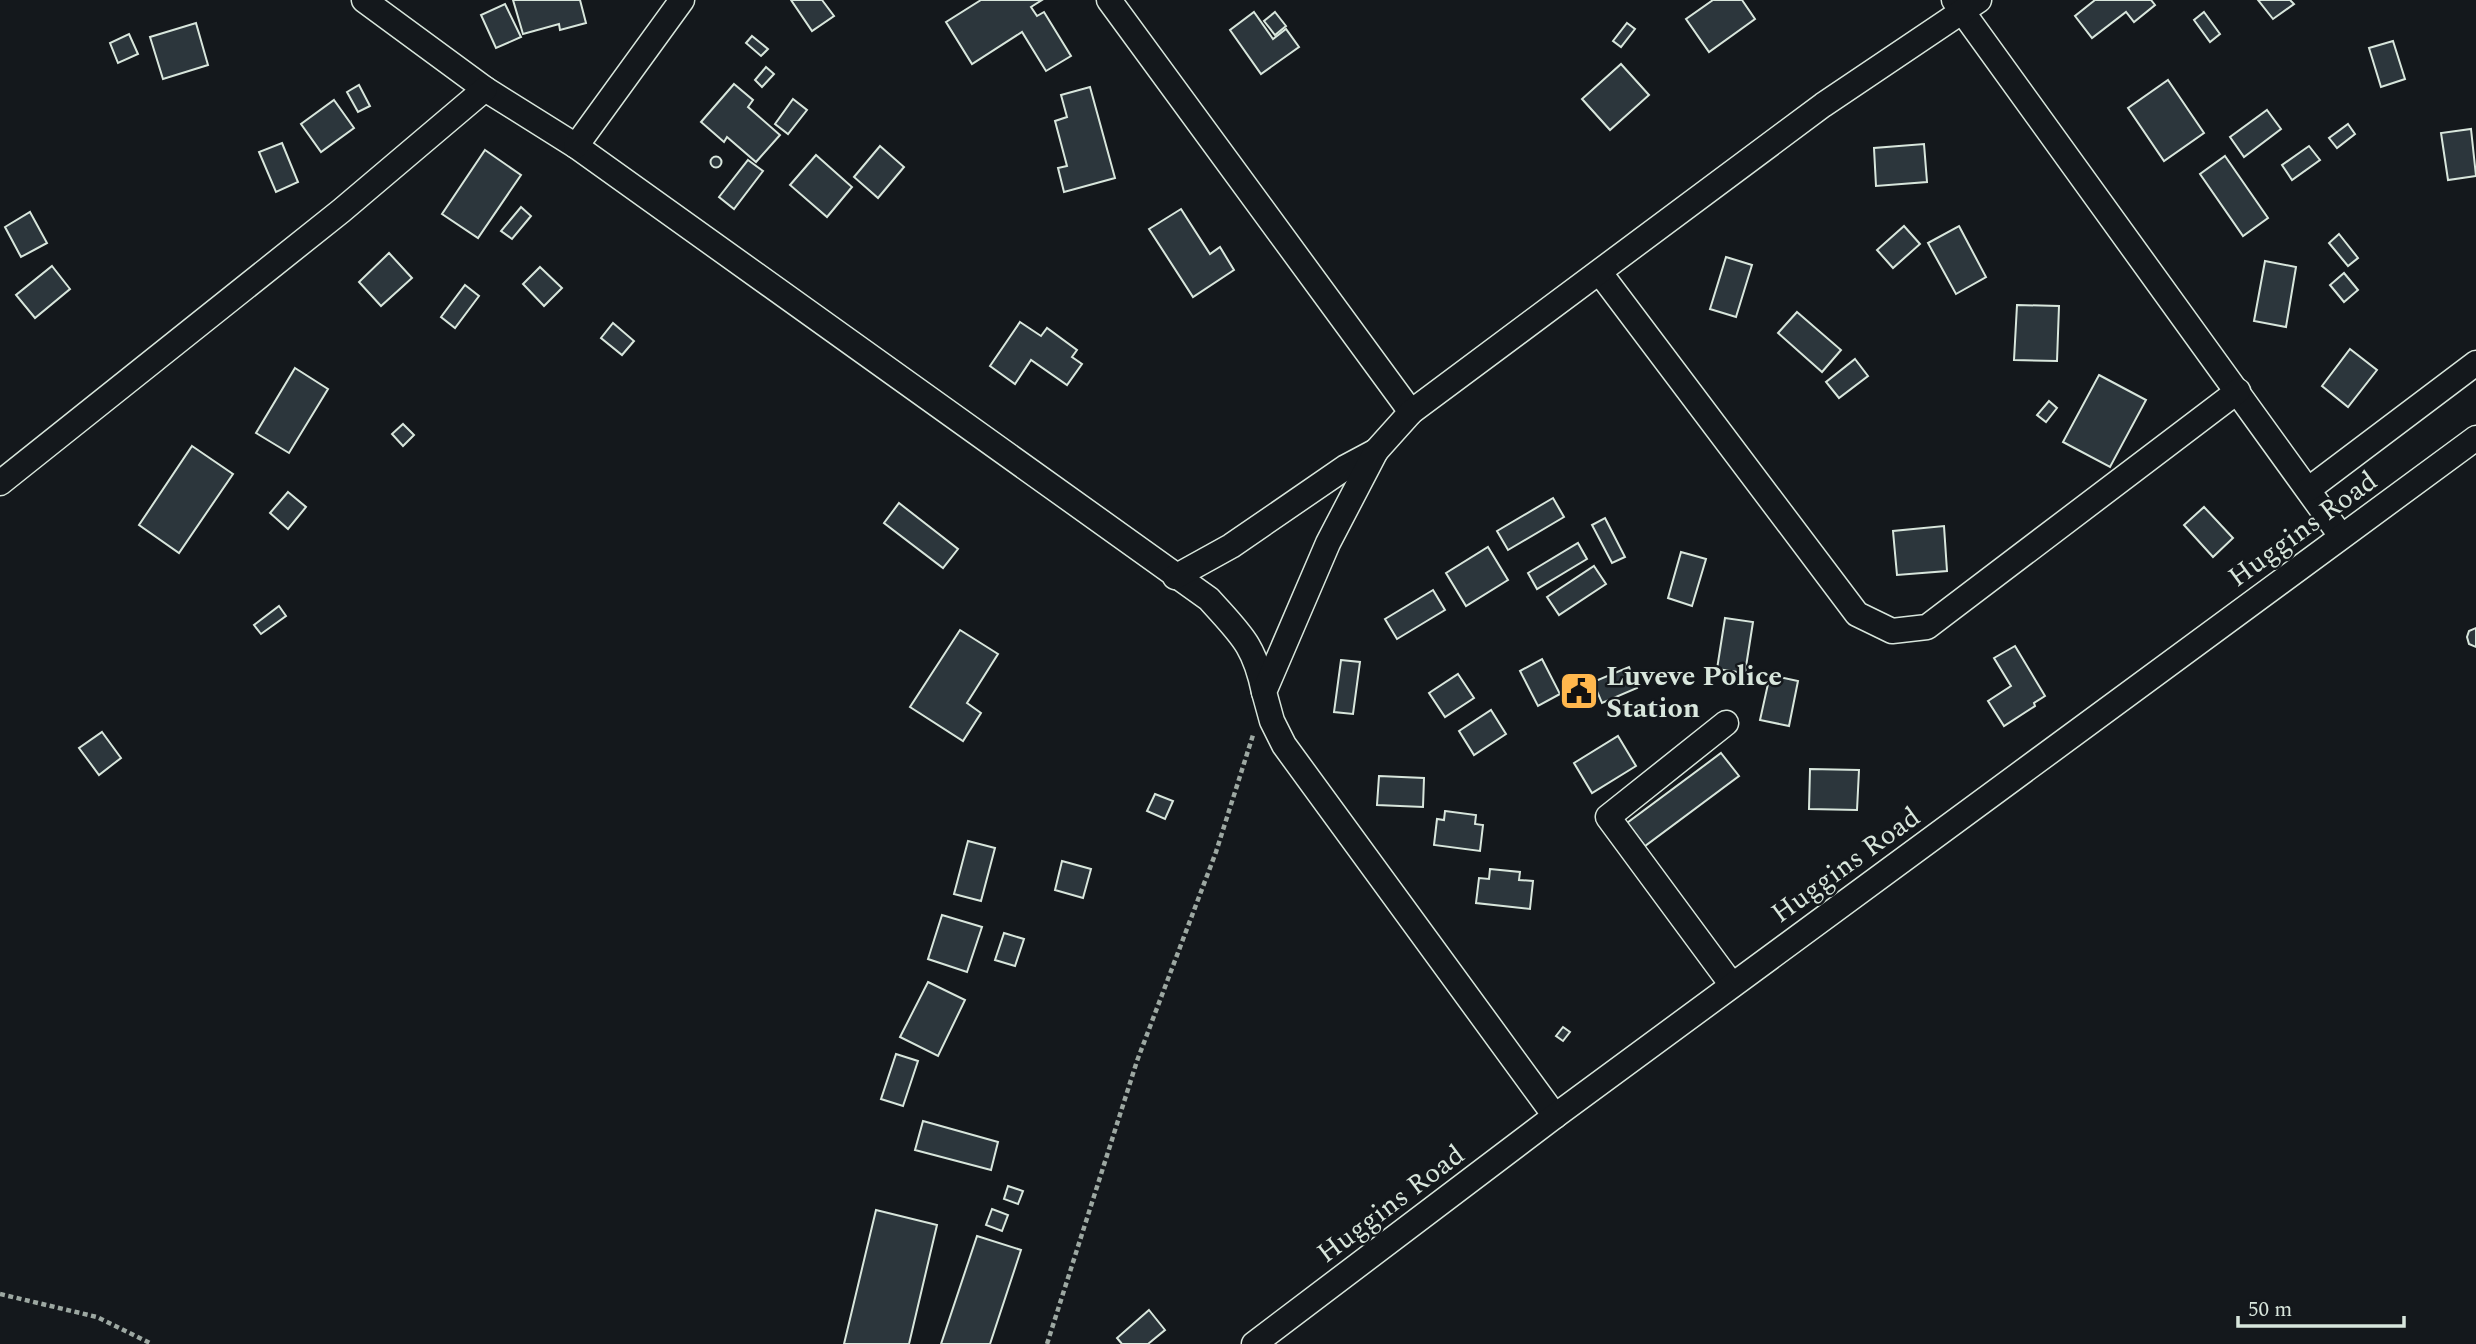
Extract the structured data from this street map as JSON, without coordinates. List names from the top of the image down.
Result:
{
  "streets": {
    "street": ["Huggins Road"]
  },
  "places": {
    "public building": ["Luveve Police Station"]
  },
  "scale_bar": "50 m"
}
